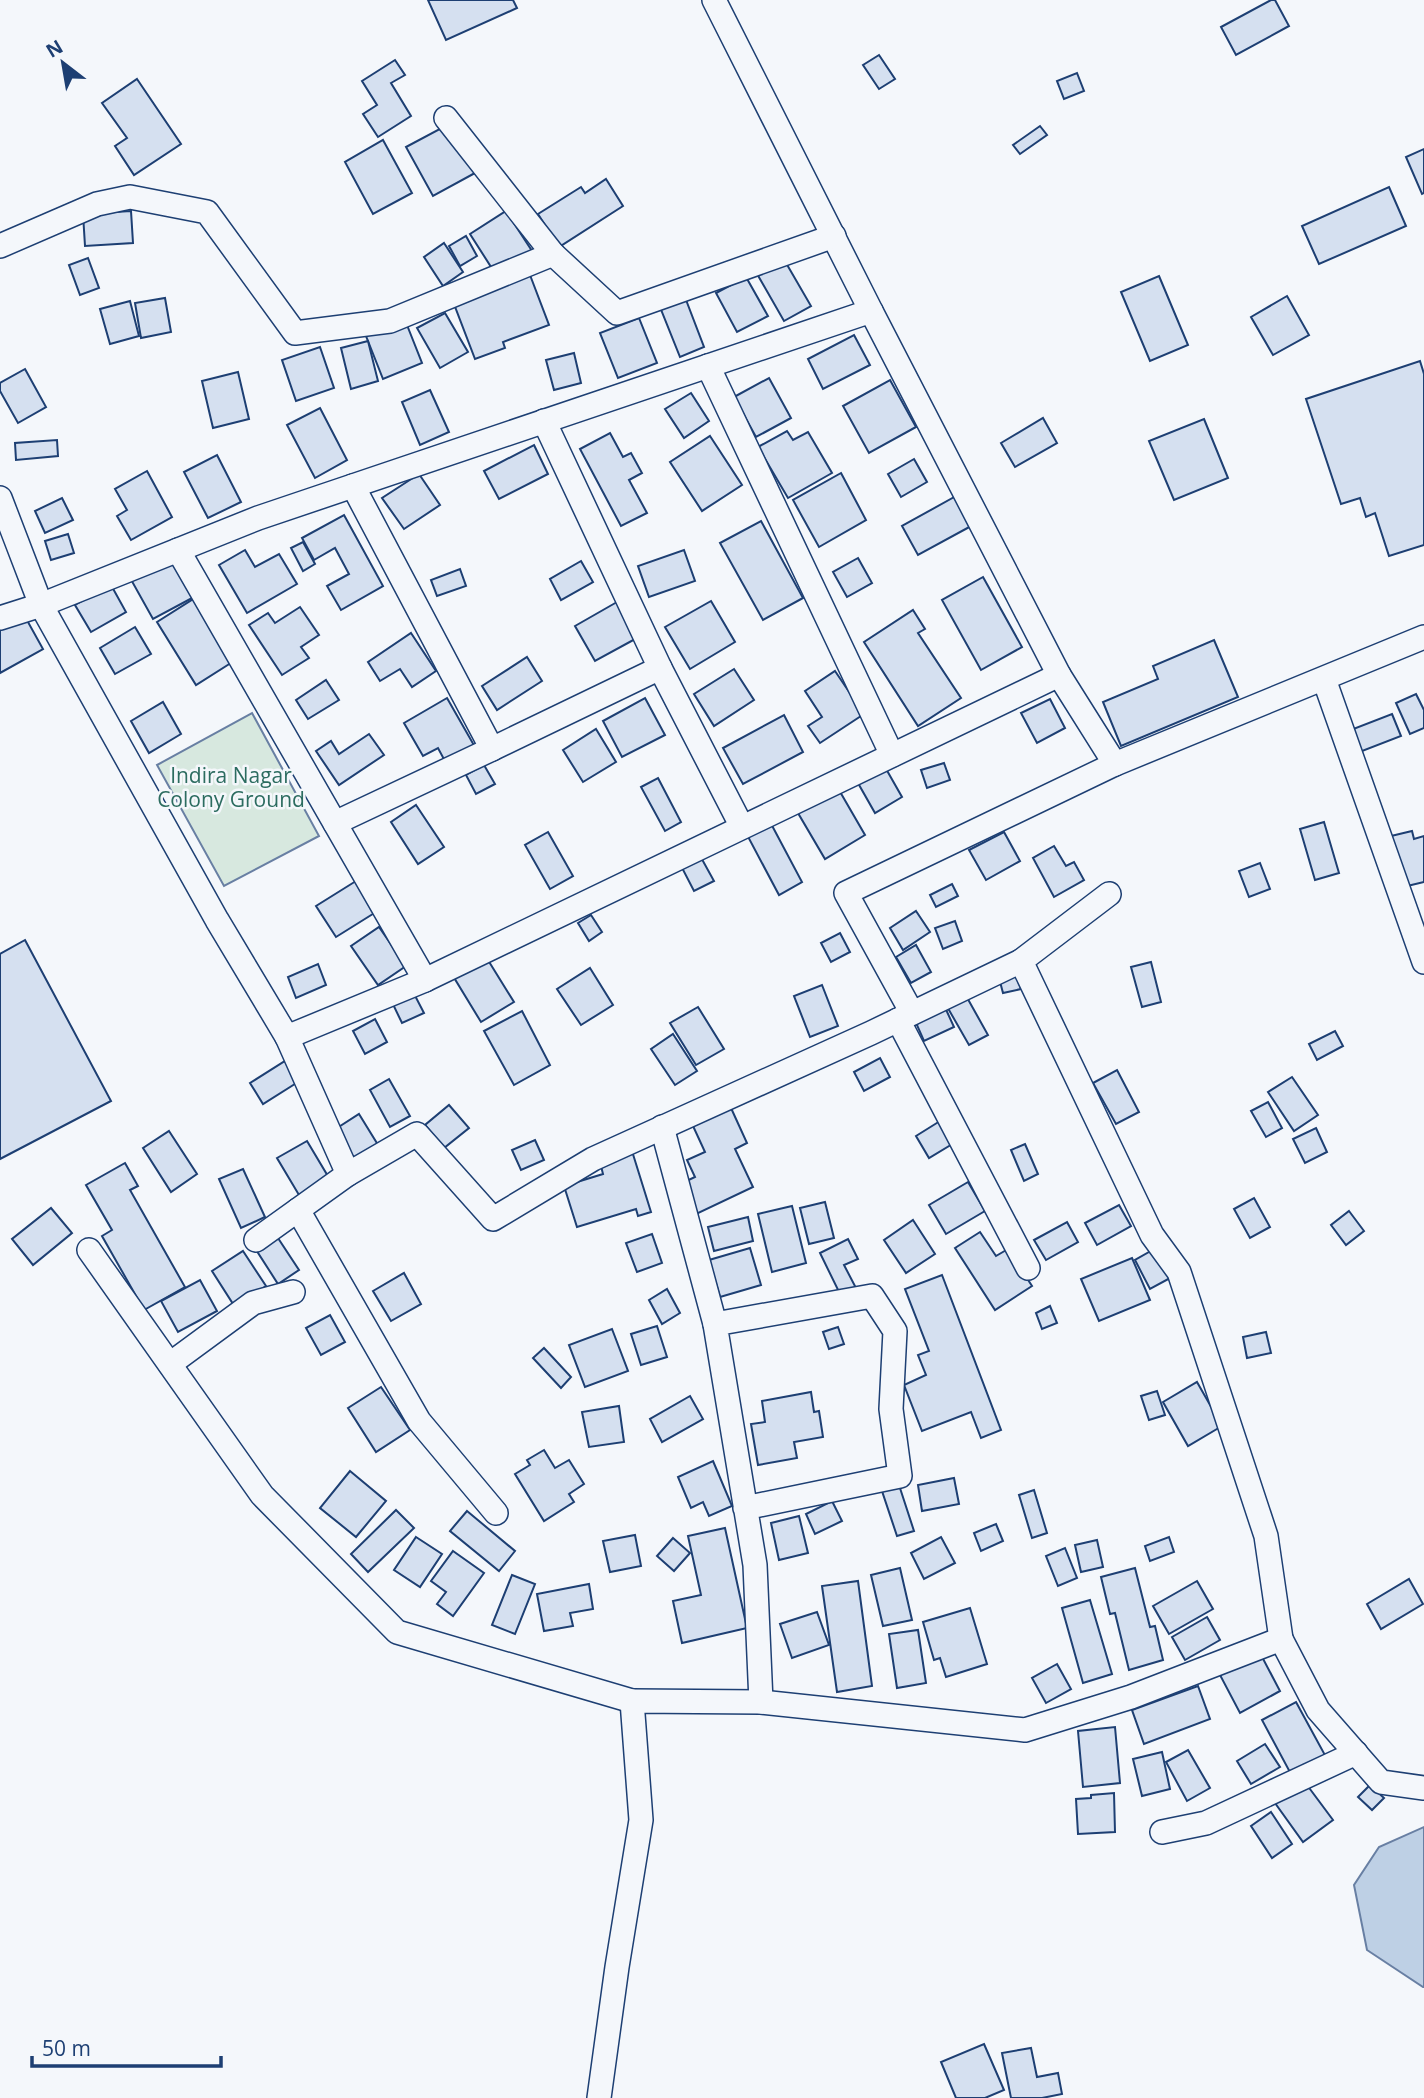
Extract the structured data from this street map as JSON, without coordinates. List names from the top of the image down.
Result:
{
  "parks": ["Indira Nagar Colony Ground"],
  "scale_bar": "50 m",
  "north": "top left"
}
